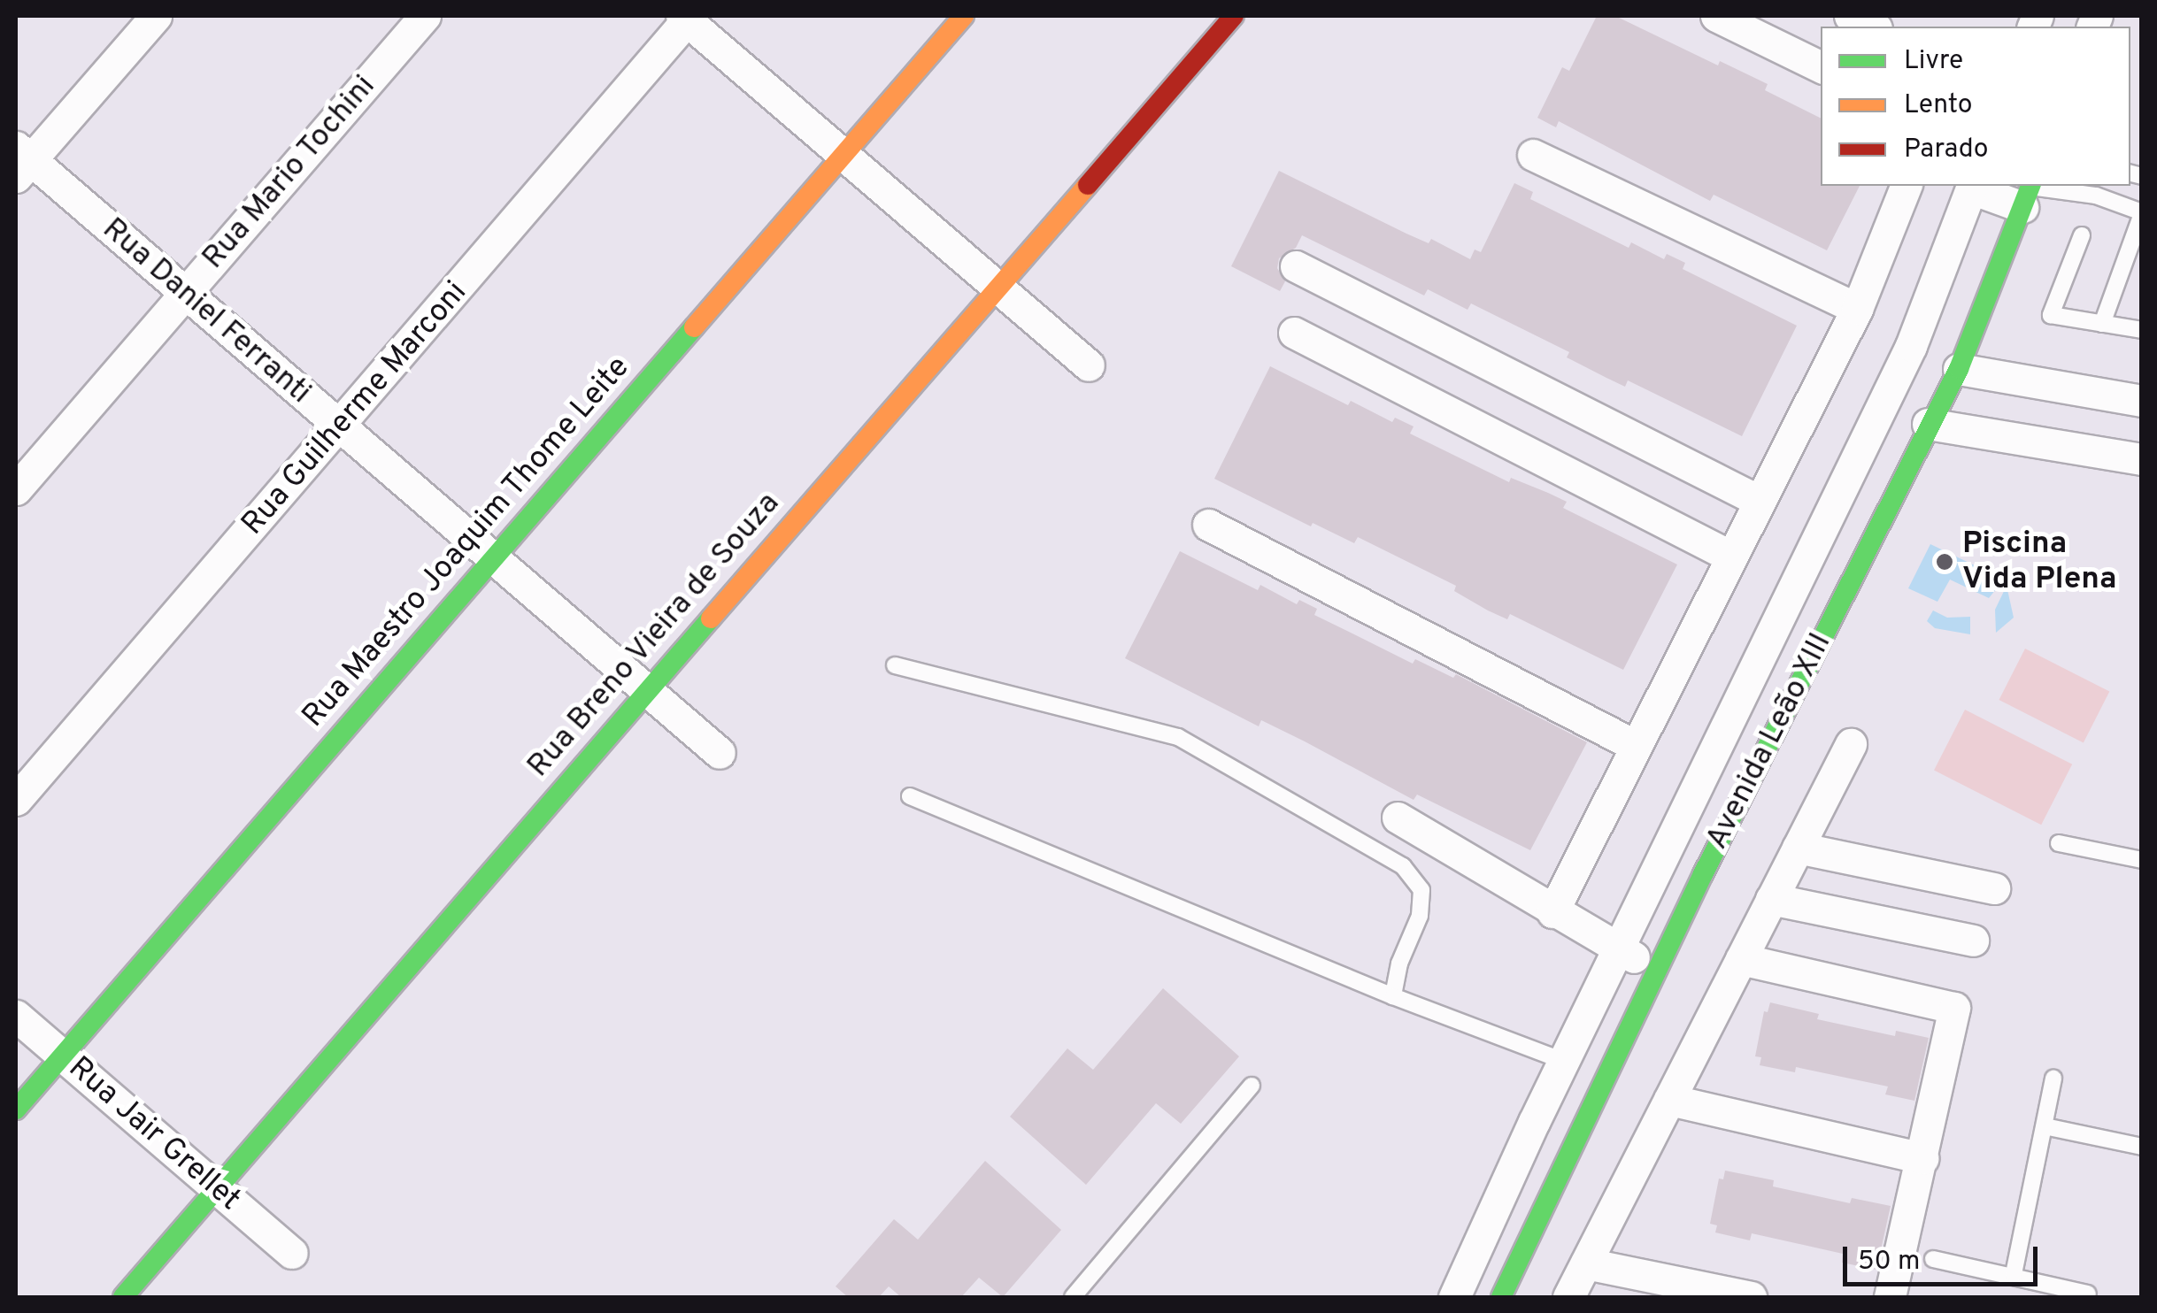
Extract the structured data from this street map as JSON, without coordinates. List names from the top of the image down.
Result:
{
  "streets": {
    "street": [
      "Rua Mario Tochini",
      "Rua Daniel Ferranti",
      "Rua Guilherme Marconi",
      "Rua Maestro Joaquim Thome Leite",
      "Rua Breno Vieira de Souza",
      "Avenida Leão XIII",
      "Rua Jair Grellet"
    ]
  },
  "crossings": [
    ["Rua Mario Tochini", "Rua Daniel Ferranti"],
    ["Rua Daniel Ferranti", "Rua Guilherme Marconi"],
    ["Rua Daniel Ferranti", "Rua Maestro Joaquim Thome Leite"],
    ["Rua Daniel Ferranti", "Rua Breno Vieira de Souza"],
    ["Rua Maestro Joaquim Thome Leite", "Rua Jair Grellet"],
    ["Rua Breno Vieira de Souza", "Rua Jair Grellet"]
  ],
  "places": ["Piscina Vida Plena"],
  "legend": ["Livre", "Lento", "Parado"],
  "scale_bar": "50 m"
}
